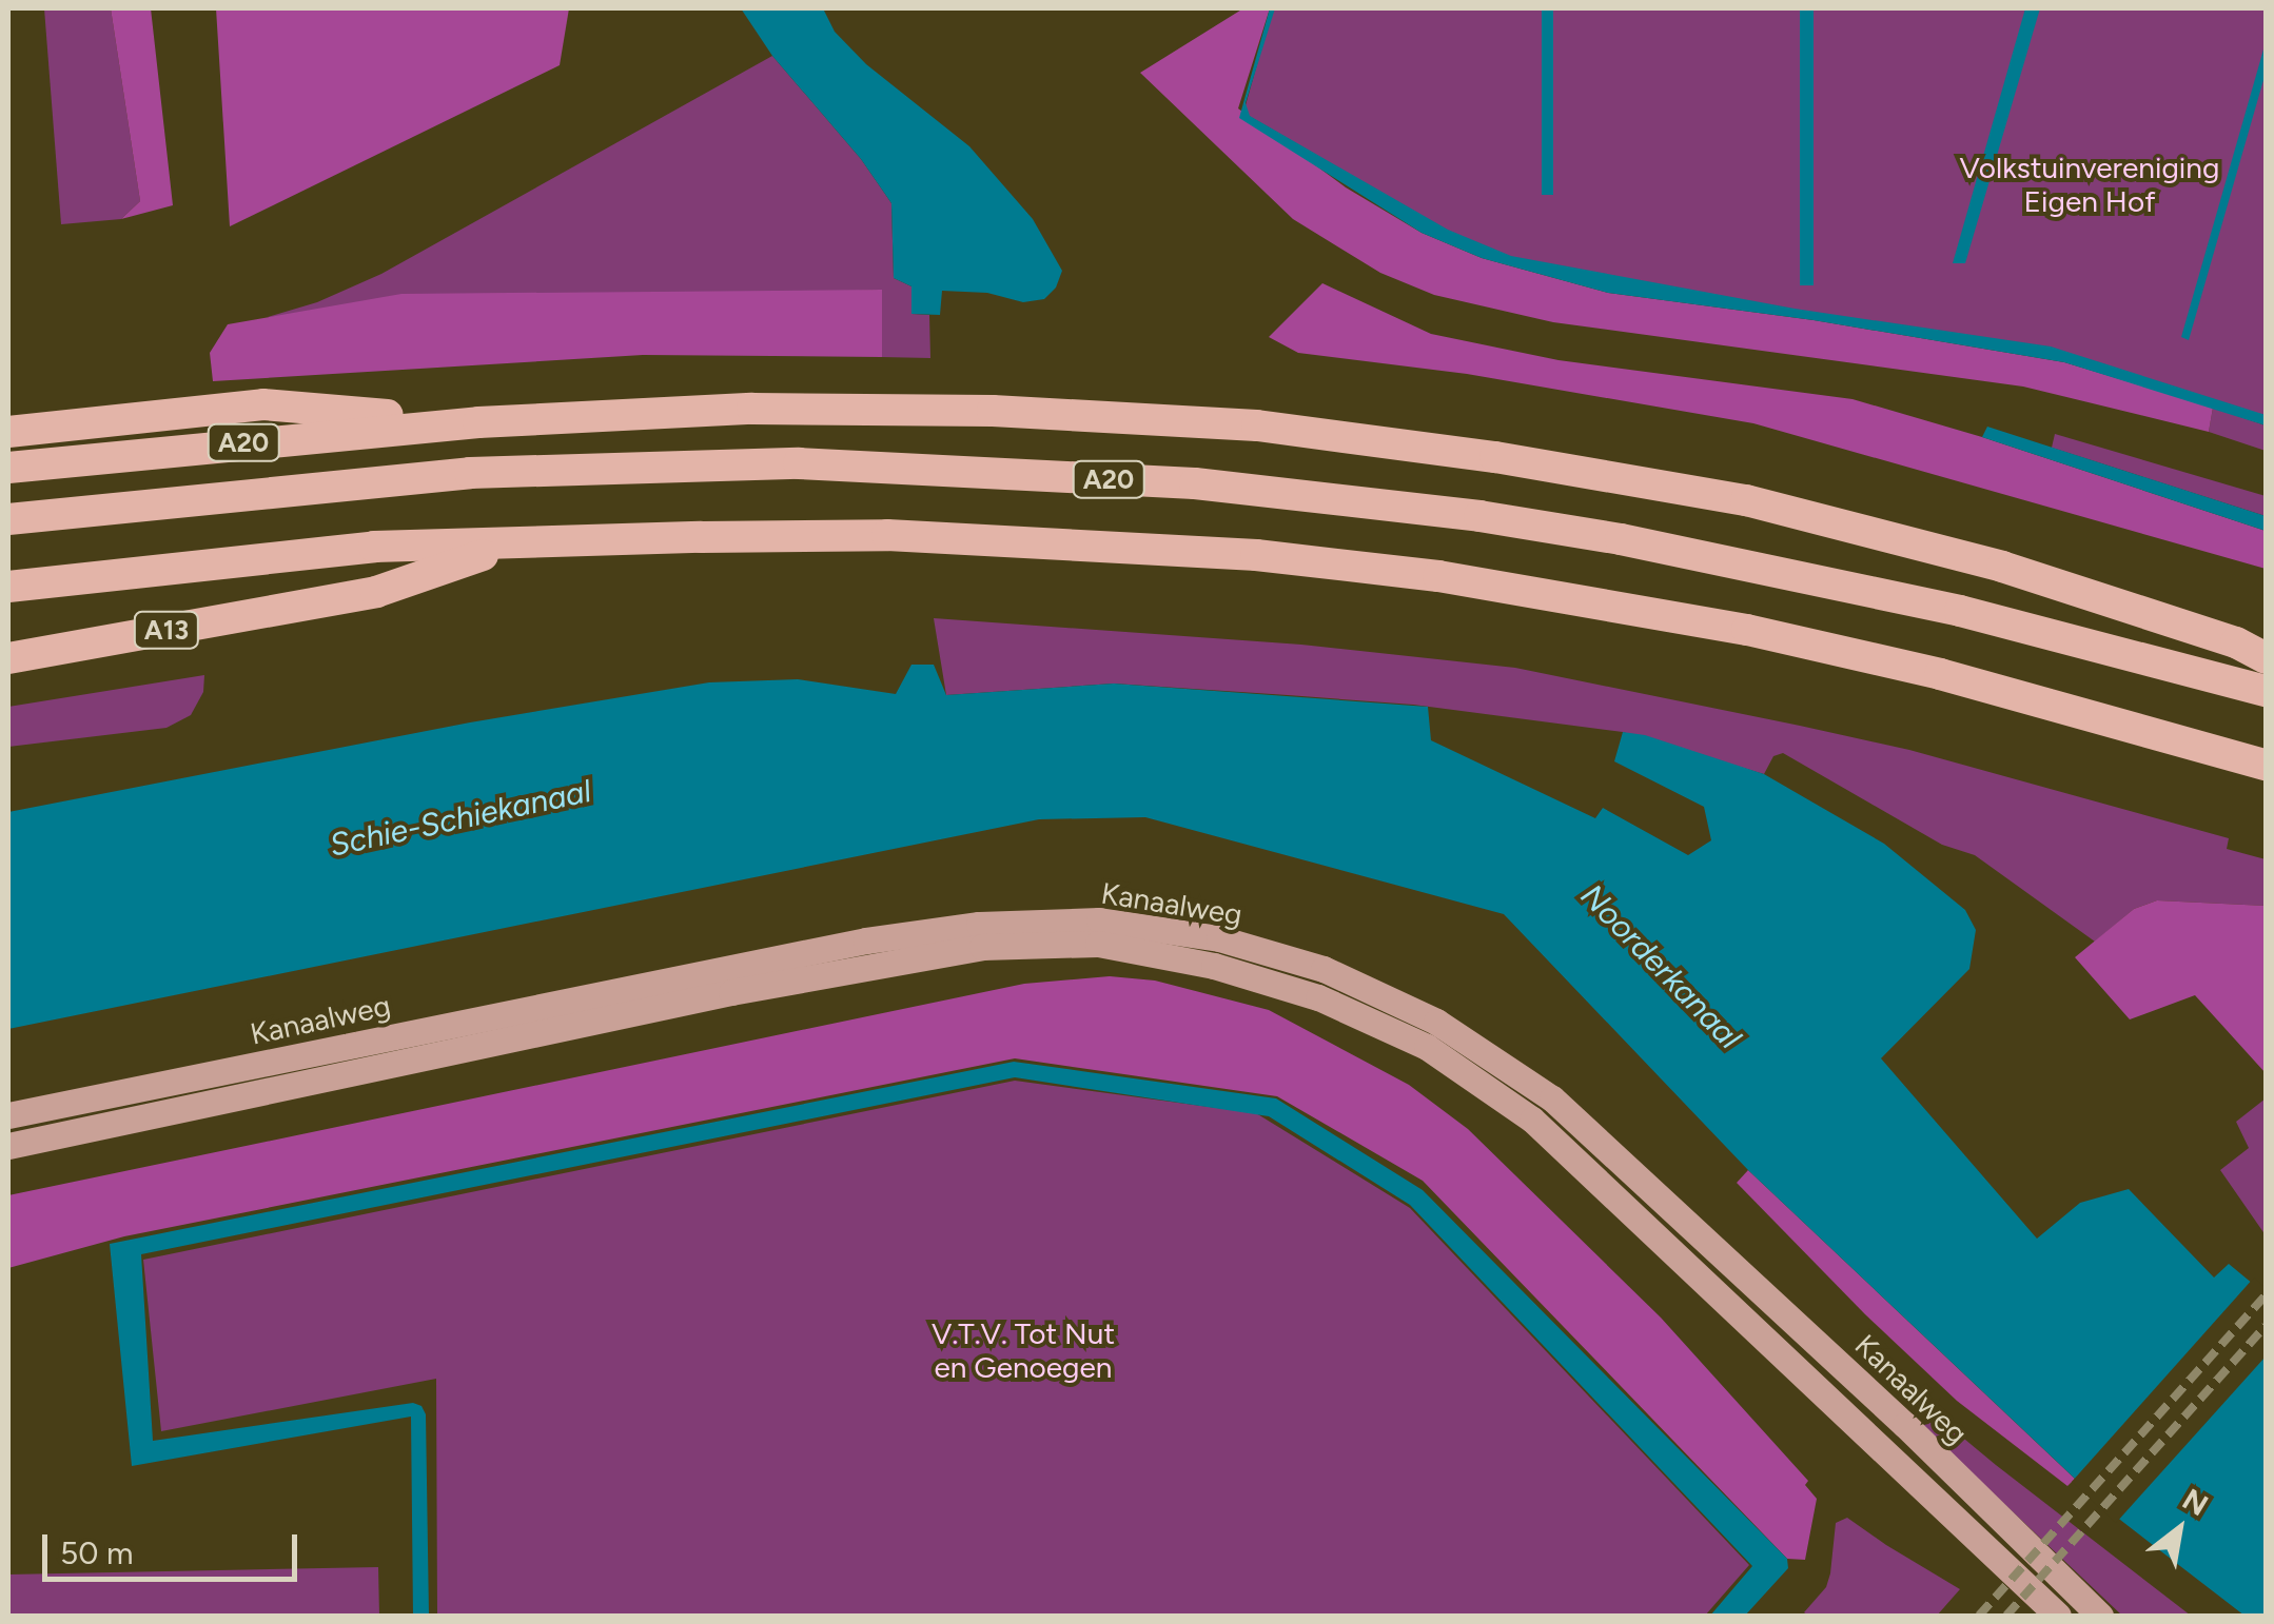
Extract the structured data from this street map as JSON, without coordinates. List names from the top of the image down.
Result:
{
  "streets": {
    "highway": ["A20", "A13"],
    "main road": ["Kanaalweg"]
  },
  "crossings": [
    ["A20", "A13"]
  ],
  "water": ["Schie-Schiekanaal", "Noorderkanaal"],
  "parks": ["Volkstuinvereniging Eigen Hof", "V.T.V. Tot Nut en Genoegen"],
  "scale_bar": "50 m",
  "north": "top right"
}
